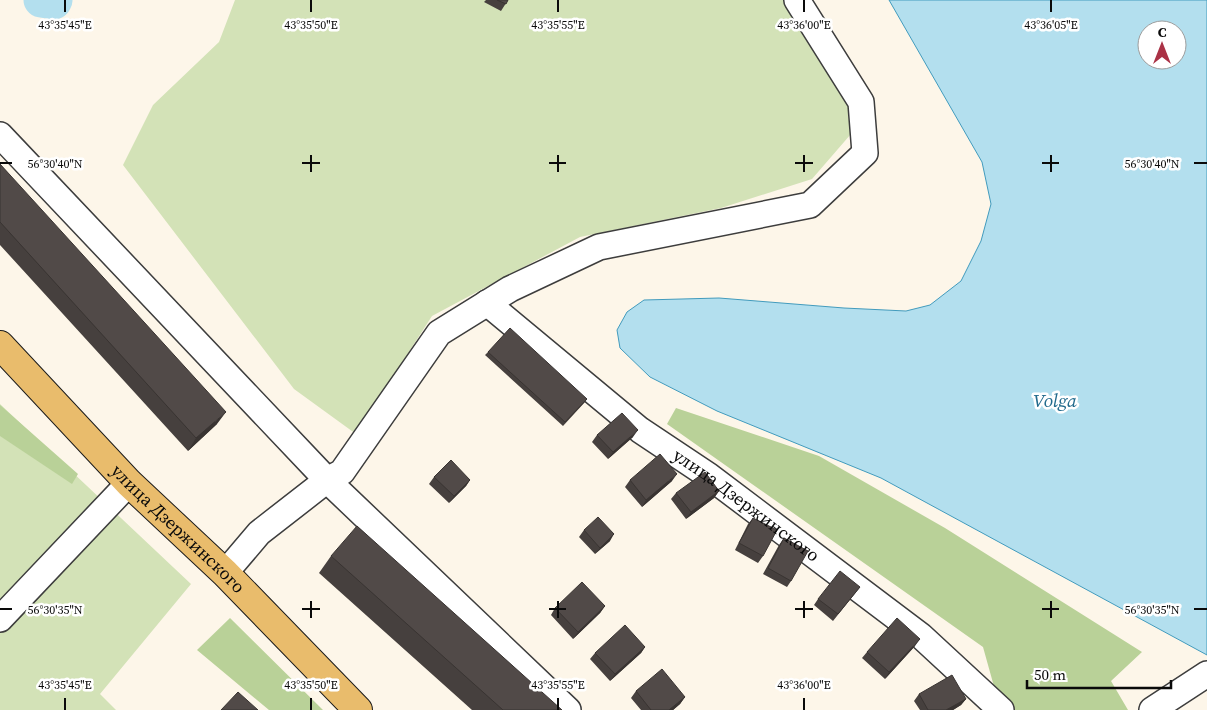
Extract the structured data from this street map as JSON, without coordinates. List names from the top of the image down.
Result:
{
  "streets": {
    "main road": ["улица Дзержинского"]
  },
  "water": ["Volga"],
  "scale_bar": "50 m",
  "north": "top",
  "coordinates": [
    "43°35'45\"E",
    "43°35'50\"E",
    "43°35'55\"E",
    "43°36'00\"E",
    "43°36'05\"E",
    "56°30'40\"N",
    "56°30'35\"N"
  ]
}
